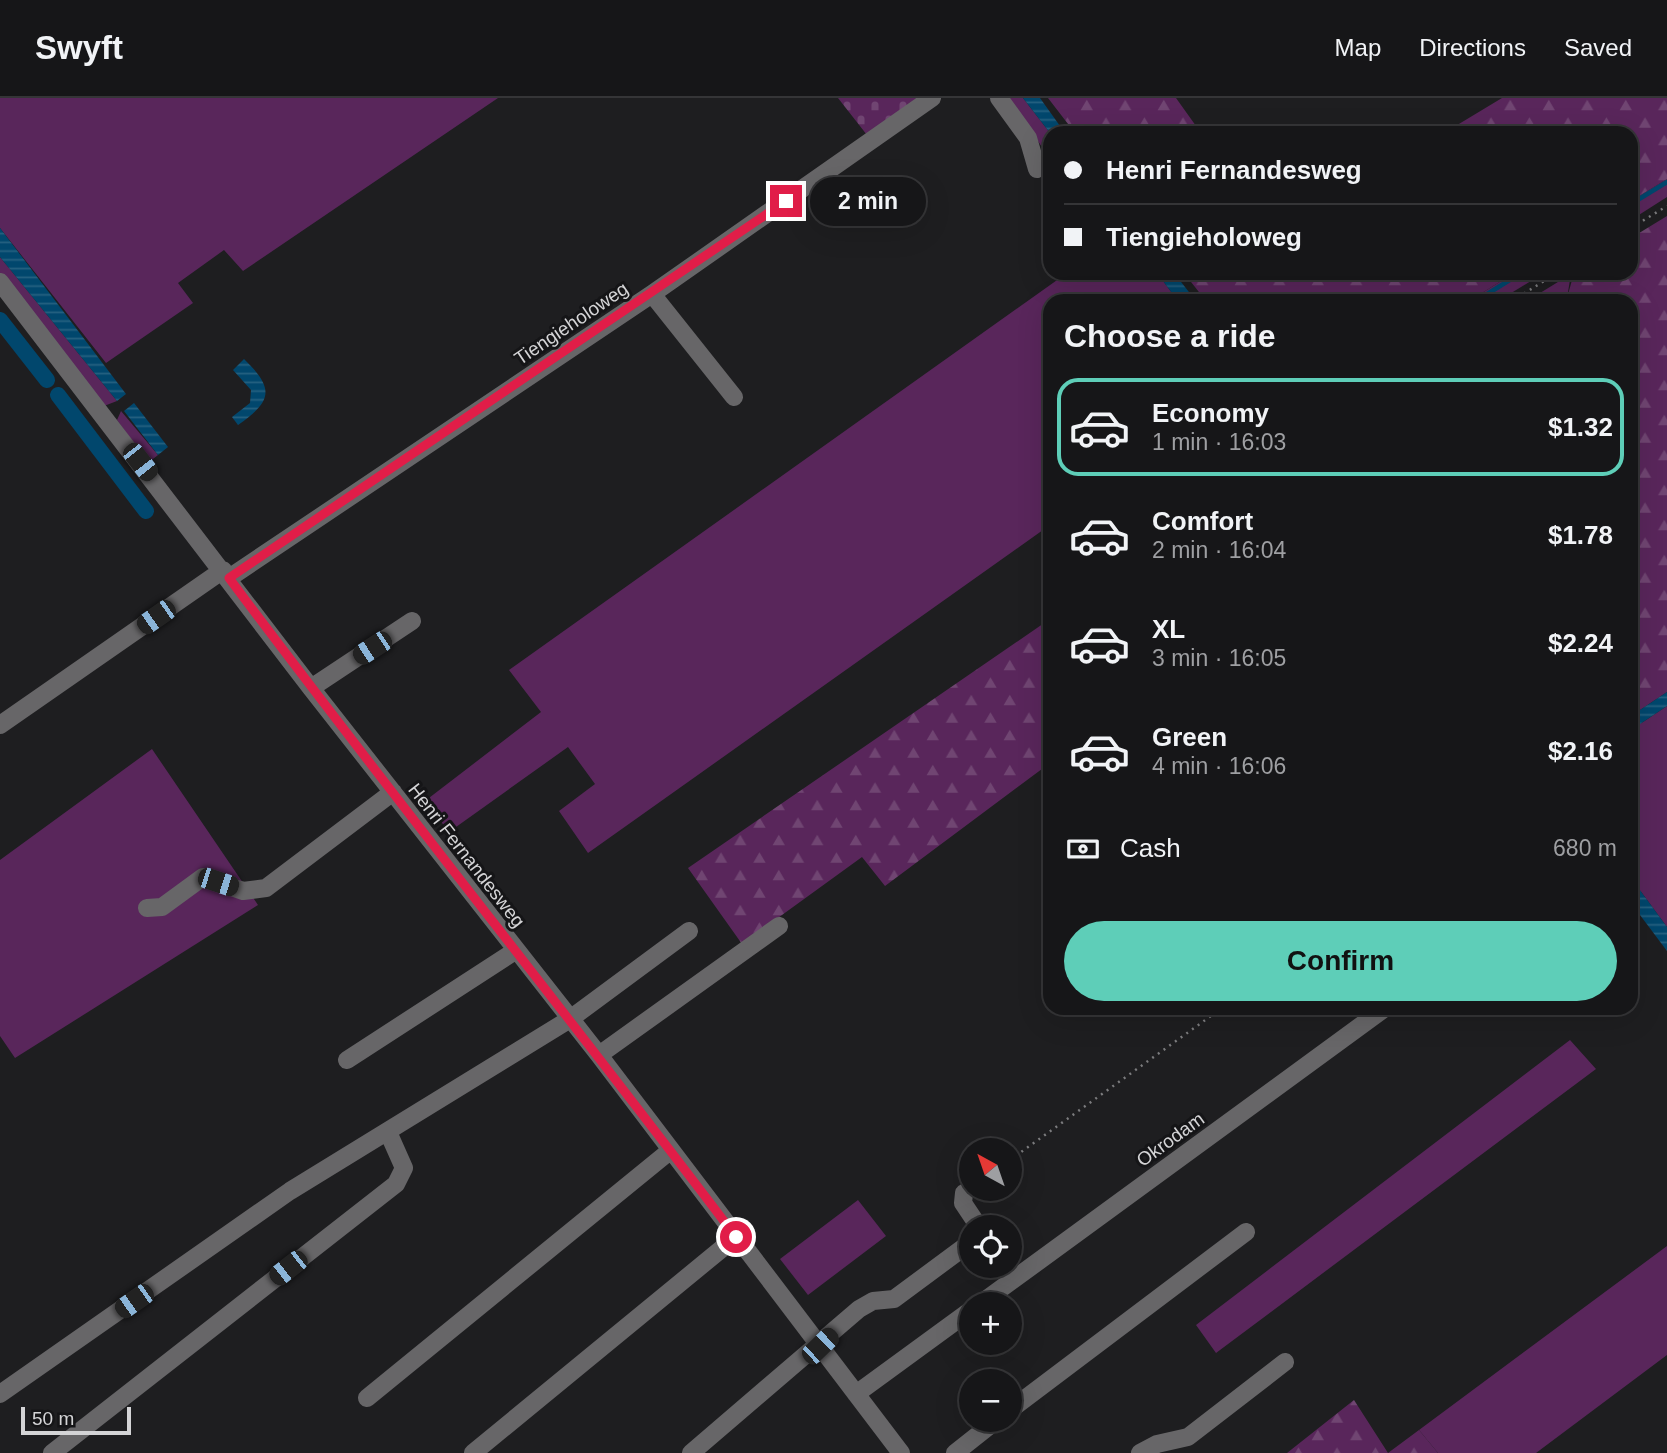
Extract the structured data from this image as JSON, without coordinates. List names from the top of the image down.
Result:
{
  "streets": {
    "street": ["Tiengieholoweg", "Henri Fernandesweg", "Okrodam"]
  },
  "crossings": [
    ["Tiengieholoweg", "Henri Fernandesweg"]
  ],
  "scale_bar": "50 m",
  "north": "top left",
  "page": {
    "header": "Swyft",
    "nav": ["Map", "Directions", "Saved"],
    "banner": ["Henri Fernandesweg", "Tiengieholoweg"],
    "bubble": "2 min",
    "heading": "Choose a ride",
    "list": [
      {
        "name": "Economy",
        "note": "1 min · 16:03",
        "value": "$1.32"
      },
      {
        "name": "Comfort",
        "note": "2 min · 16:04",
        "value": "$1.78"
      },
      {
        "name": "XL",
        "note": "3 min · 16:05",
        "value": "$2.24"
      },
      {
        "name": "Green",
        "note": "4 min · 16:06",
        "value": "$2.16"
      }
    ],
    "pay": ["Cash", "680 m"],
    "buttons": "Confirm",
    "map_buttons": ["+", "−"],
    "scale": "50 m"
  }
}
